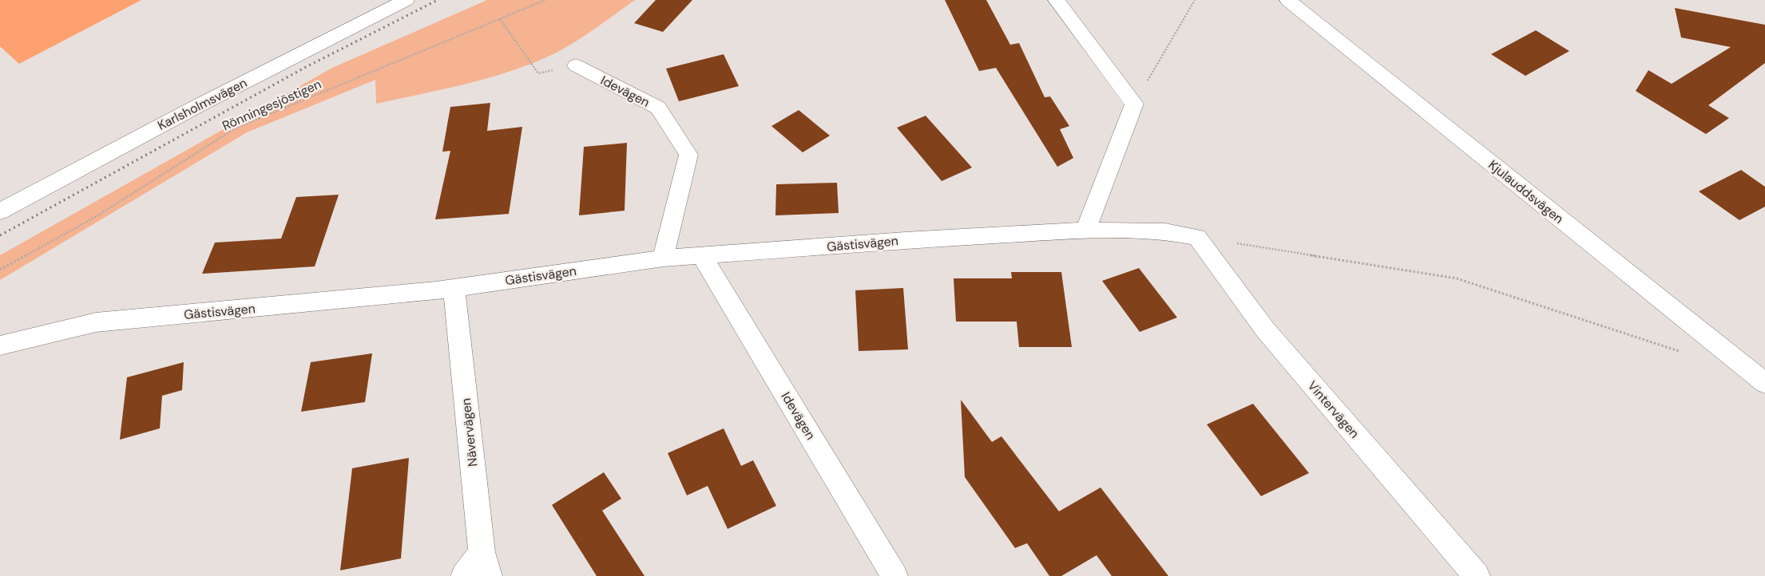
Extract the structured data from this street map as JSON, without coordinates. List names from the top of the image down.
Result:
{
  "streets": {
    "street": [
      "Idevägen",
      "Karlsholmsvägen",
      "Kjulauddsvägen",
      "Gästisvägen",
      "Vintervägen",
      "Nävervägen"
    ],
    "path": ["Rönningesjöstigen"]
  },
  "crossings": [
    ["Idevägen", "Gästisvägen"],
    ["Gästisvägen", "Vintervägen"],
    ["Gästisvägen", "Nävervägen"]
  ]
}
